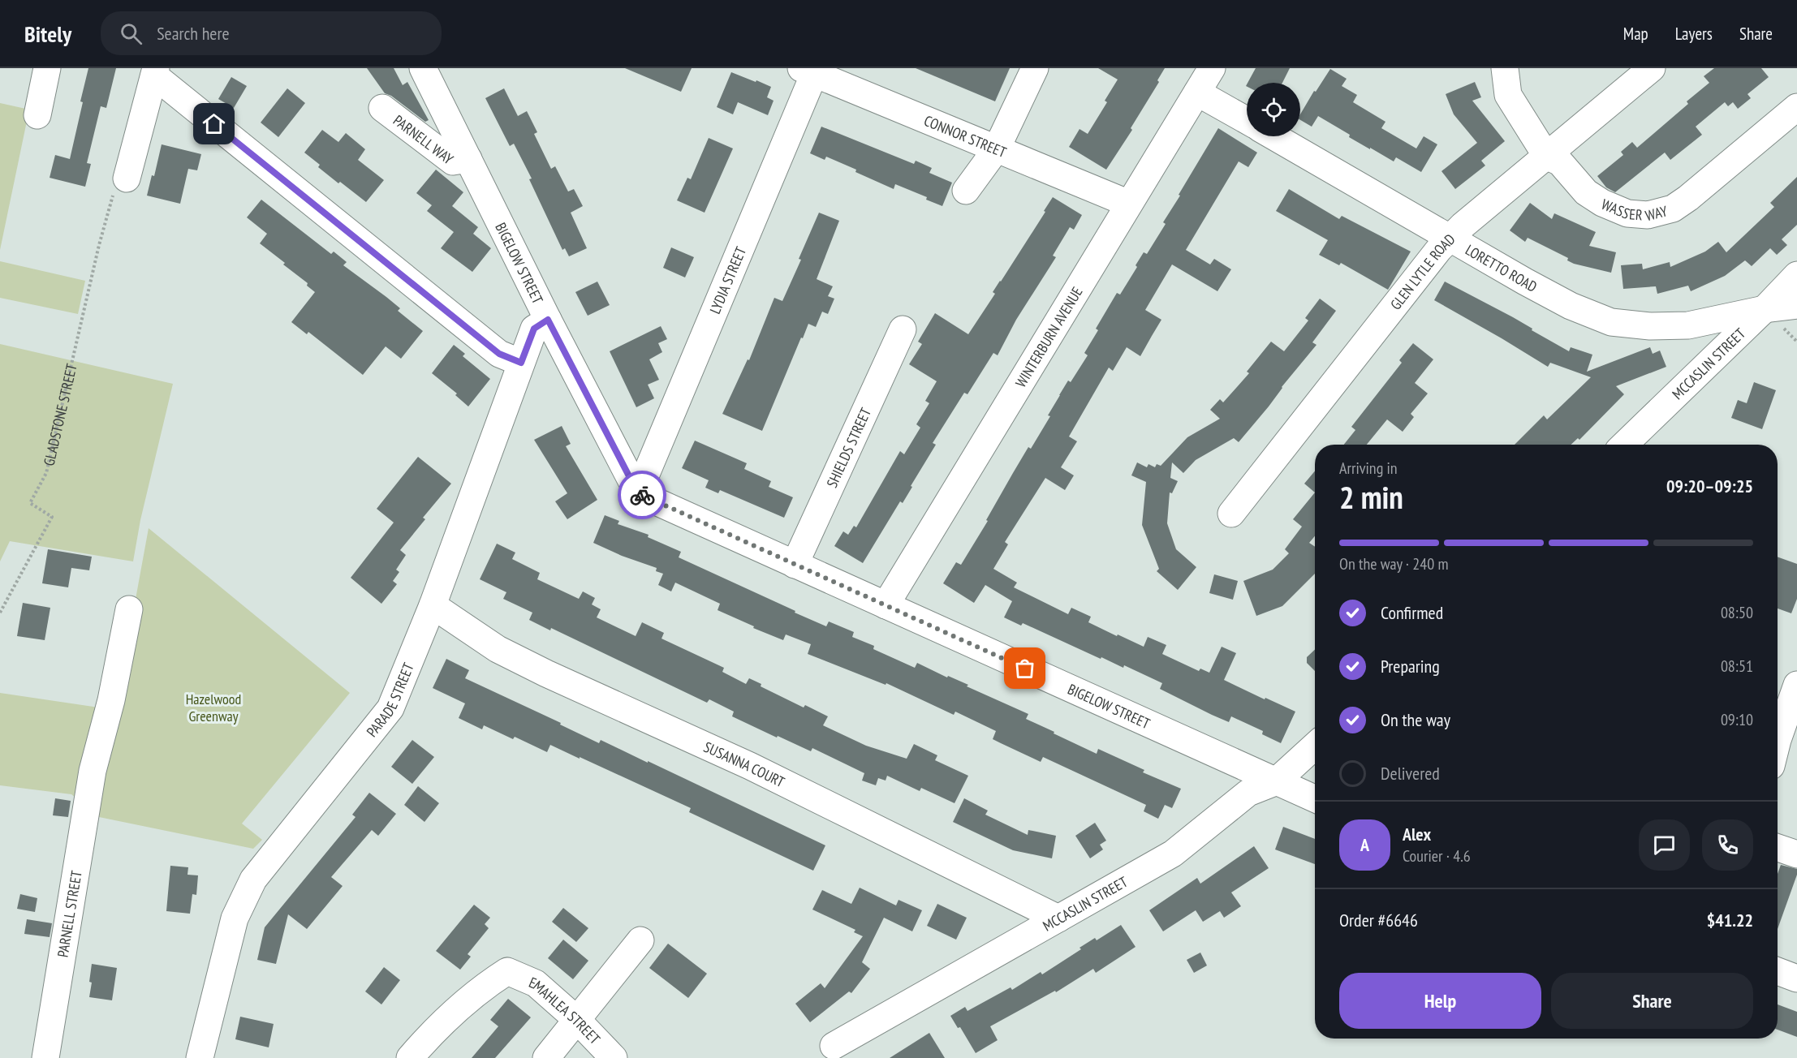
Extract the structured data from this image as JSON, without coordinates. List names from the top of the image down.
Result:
{
  "streets": {
    "street": [
      "CONNOR STREET",
      "PARNELL WAY",
      "WASSER WAY",
      "BIGELOW STREET",
      "LORETTO ROAD",
      "GLEN LYTLE ROAD",
      "LYDIA STREET",
      "WINTERBURN AVENUE",
      "MCCASLIN STREET",
      "SHIELDS STREET",
      "PARADE STREET",
      "SUSANNA COURT",
      "PARNELL STREET",
      "EMAHLEA STREET"
    ],
    "path": ["GLADSTONE STREET"]
  },
  "crossings": [
    ["CONNOR STREET", "LYDIA STREET"],
    ["CONNOR STREET", "WINTERBURN AVENUE"],
    ["PARNELL WAY", "BIGELOW STREET"],
    ["WASSER WAY", "GLEN LYTLE ROAD"],
    ["BIGELOW STREET", "LYDIA STREET"],
    ["BIGELOW STREET", "WINTERBURN AVENUE"],
    ["BIGELOW STREET", "MCCASLIN STREET"],
    ["BIGELOW STREET", "SHIELDS STREET"],
    ["BIGELOW STREET", "PARADE STREET"],
    ["LORETTO ROAD", "GLEN LYTLE ROAD"],
    ["LORETTO ROAD", "MCCASLIN STREET"],
    ["MCCASLIN STREET", "SUSANNA COURT"],
    ["PARADE STREET", "SUSANNA COURT"]
  ],
  "parks": ["Hazelwood Greenway"],
  "page": {
    "header": "Bitely",
    "search": "Search here",
    "nav": ["Map", "Layers", "Share"],
    "heading": ["2 min", "Arriving in", "09:20–09:25"],
    "panel": [
      "Alex",
      "Courier · 4.6",
      "Order #6646",
      "$41.22"
    ],
    "bar": "On the way · 240 m",
    "list": [
      ["Confirmed", "08:50"],
      ["Preparing", "08:51"],
      ["On the way", "09:10"],
      "Delivered"
    ],
    "round": "A",
    "buttons": ["Help", "Share"]
  }
}
